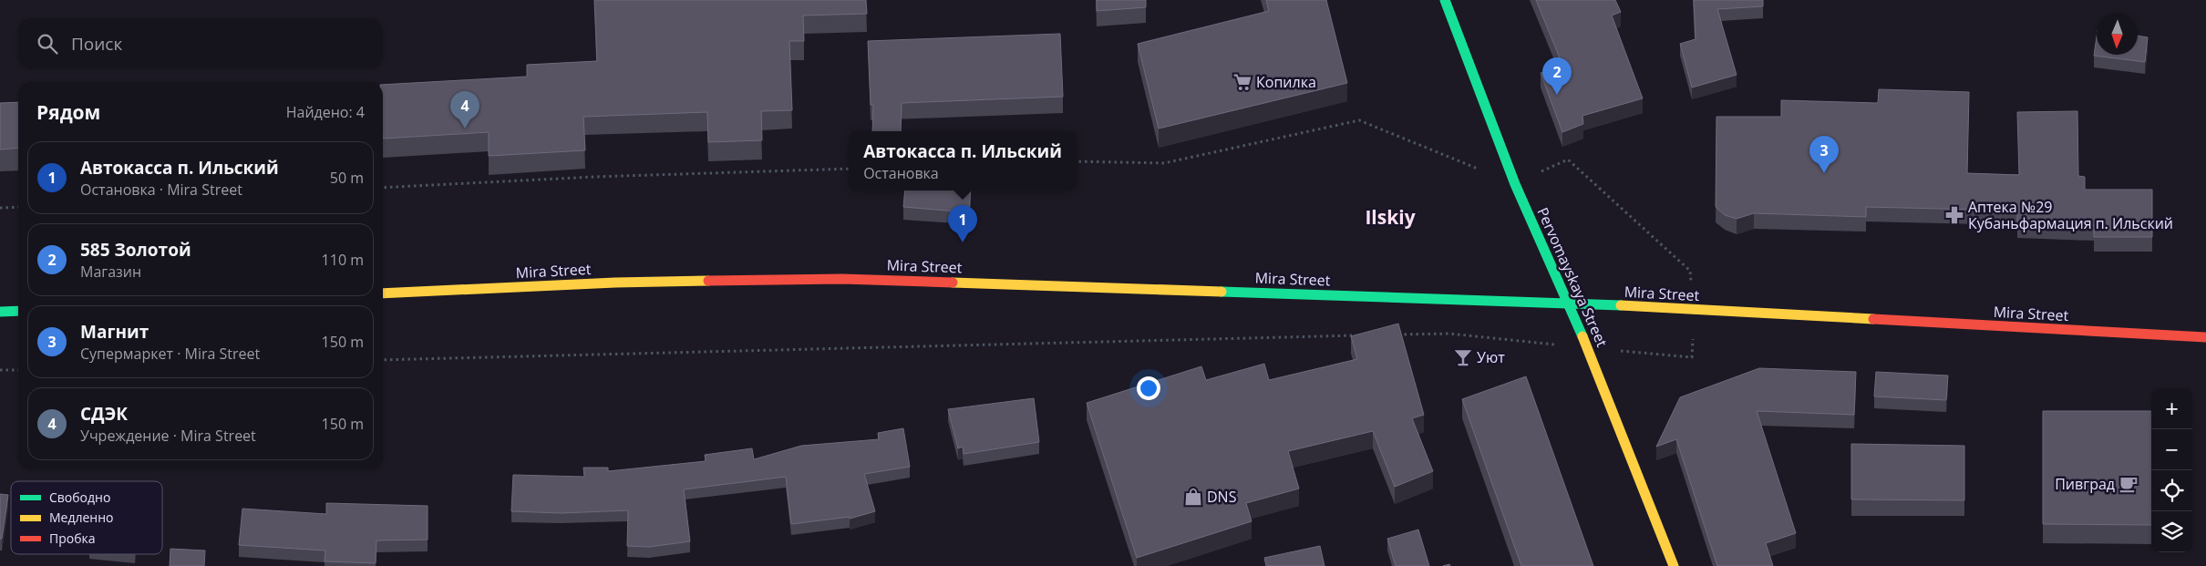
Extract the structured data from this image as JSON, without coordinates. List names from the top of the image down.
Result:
{
  "streets": {
    "main road": ["Mira Street", "Pervomayskaya Street"]
  },
  "crossings": [
    ["Mira Street", "Pervomayskaya Street"]
  ],
  "districts": ["Ilskiy"],
  "places": {
    "supermarket": ["Копилка"],
    "pharmacy": ["Аптека №29 Кубаньфармация п. Ильский"],
    "bar": ["Уют"],
    "cafe": ["Пивград"],
    "shop": ["DNS"]
  },
  "legend": ["Свободно", "Медленно", "Пробка"],
  "north": "bottom",
  "page": {
    "search": "Поиск",
    "pins": [
      "2",
      "4",
      "3",
      "1"
    ],
    "heading": ["Рядом", "Найдено: 4"],
    "popup": ["Автокасса п. Ильский", "Остановка"],
    "list": [
      {
        "mark": "1",
        "name": "Автокасса п. Ильский",
        "note": "Остановка · Mira Street",
        "value": "50 m"
      },
      {
        "mark": "2",
        "name": "585 Золотой",
        "note": "Магазин",
        "value": "110 m"
      },
      {
        "mark": "3",
        "name": "Магнит",
        "note": "Супермаркет · Mira Street",
        "value": "150 m"
      },
      {
        "mark": "4",
        "name": "СДЭК",
        "note": "Учреждение · Mira Street",
        "value": "150 m"
      }
    ],
    "map_buttons": ["+", "−"]
  }
}
